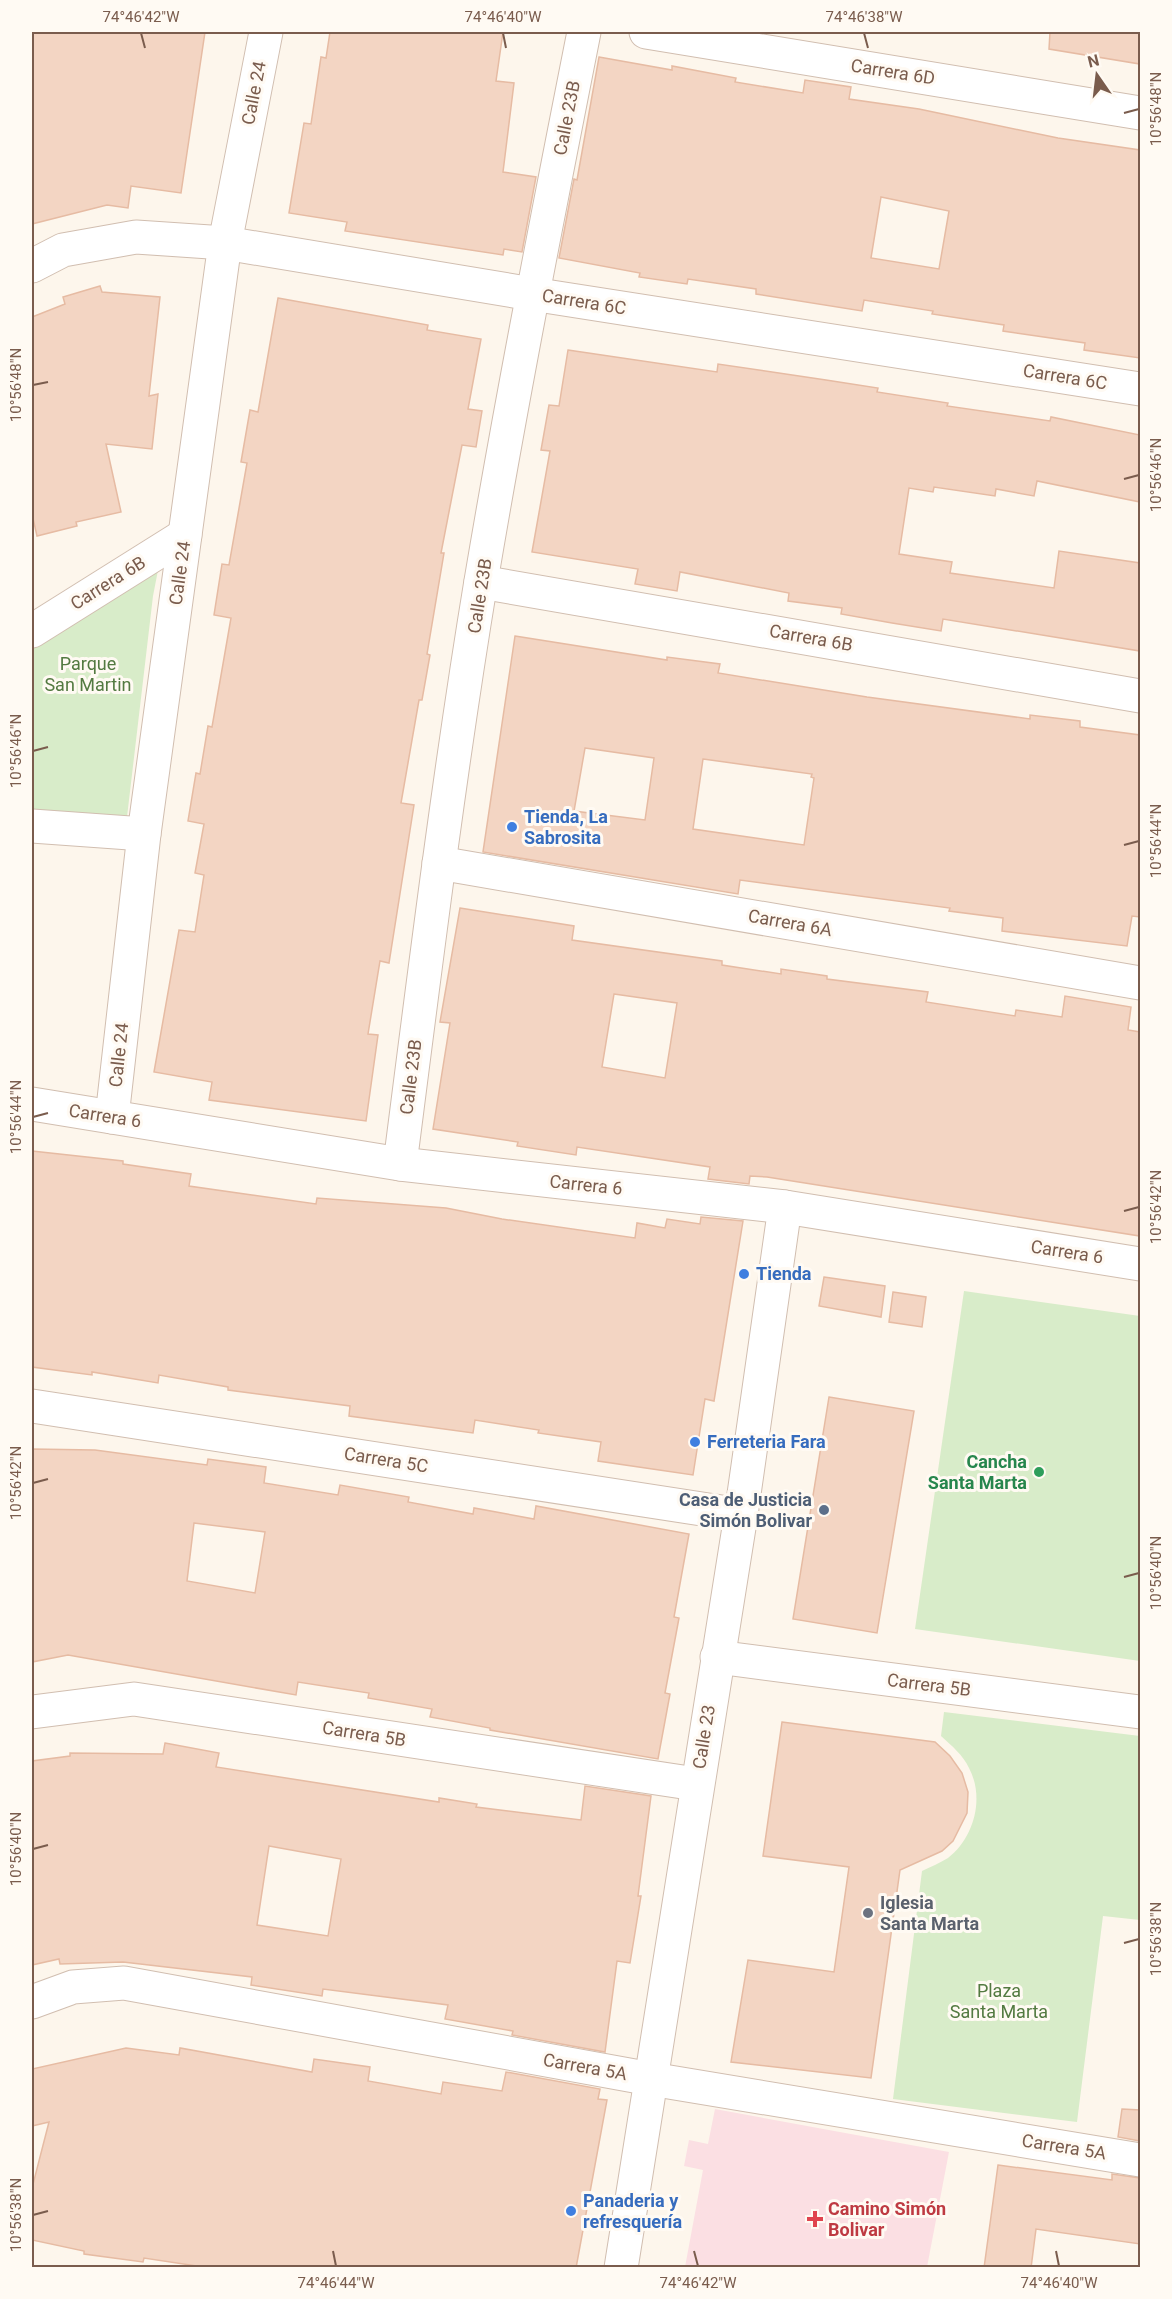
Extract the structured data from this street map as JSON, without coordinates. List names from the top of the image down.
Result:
{
  "streets": {
    "street": [
      "Carrera 6D",
      "Calle 24",
      "Calle 23B",
      "Carrera 6C",
      "Carrera 6B",
      "Carrera 6A",
      "Carrera 6",
      "Carrera 5C",
      "Carrera 5B",
      "Calle 23",
      "Carrera 5A"
    ]
  },
  "crossings": [
    ["Calle 24", "Carrera 6C"],
    ["Calle 24", "Carrera 6B"],
    ["Calle 24", "Carrera 6"],
    ["Calle 23B", "Carrera 6C"],
    ["Calle 23B", "Carrera 6B"],
    ["Calle 23B", "Carrera 6A"],
    ["Calle 23B", "Carrera 6"],
    ["Carrera 6", "Calle 23"],
    ["Carrera 5C", "Calle 23"],
    ["Carrera 5B", "Calle 23"],
    ["Calle 23", "Carrera 5A"]
  ],
  "parks": ["Parque San Martin", "Plaza Santa Marta"],
  "places": {
    "other": [
      "Tienda, La Sabrosita",
      "Tienda",
      "Ferreteria Fara",
      "Cancha Santa Marta",
      "Casa de Justicia Simón Bolivar",
      "Iglesia Santa Marta",
      "Panaderia y refresquería"
    ],
    "health": ["Camino Simón Bolivar"]
  },
  "north": "top",
  "coordinates": [
    "74°46'42\"W",
    "74°46'40\"W",
    "74°46'38\"W",
    "10°56'48\"N",
    "10°56'46\"N",
    "10°56'44\"N",
    "10°56'42\"N",
    "10°56'40\"N",
    "10°56'38\"N",
    "74°46'44\"W"
  ]
}
